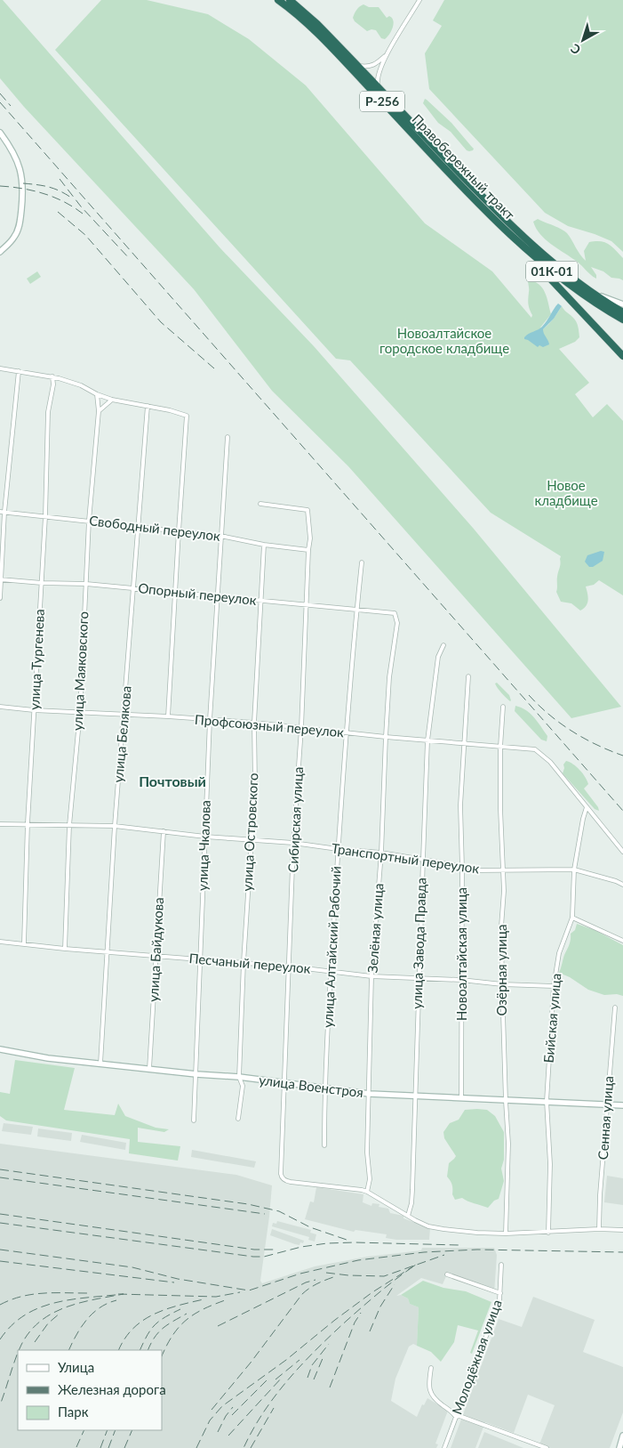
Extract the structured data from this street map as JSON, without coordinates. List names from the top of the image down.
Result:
{
  "streets": {
    "highway": ["Р-256", "Правобережный тракт", "01К-01"],
    "street": [
      "Свободный переулок",
      "Опорный переулок",
      "улица Тургенева",
      "улица Маяковского",
      "Профсоюзный переулок",
      "улица Белякова",
      "Сибирская улица",
      "улица Островского",
      "улица Чкалова",
      "Транспортный переулок",
      "Зелёная улица",
      "улица Завода Правда",
      "улица Алтайский Рабочий",
      "улица Байдукова",
      "Новоалтайская улица",
      "Песчаный переулок",
      "Озёрная улица",
      "Бийская улица",
      "улица Военстроя",
      "Сенная улица",
      "Молодёжная улица"
    ]
  },
  "crossings": [
    ["Свободный переулок", "улица Тургенева"],
    ["Свободный переулок", "улица Маяковского"],
    ["Свободный переулок", "улица Белякова"],
    ["Свободный переулок", "Сибирская улица"],
    ["Свободный переулок", "улица Островского"],
    ["Свободный переулок", "улица Чкалова"],
    ["Опорный переулок", "улица Тургенева"],
    ["Опорный переулок", "улица Маяковского"],
    ["Опорный переулок", "улица Белякова"],
    ["Опорный переулок", "Сибирская улица"],
    ["Опорный переулок", "улица Островского"],
    ["Опорный переулок", "улица Чкалова"],
    ["Опорный переулок", "Зелёная улица"],
    ["Опорный переулок", "улица Алтайский Рабочий"],
    ["улица Тургенева", "Профсоюзный переулок"],
    ["улица Тургенева", "Транспортный переулок"],
    ["улица Тургенева", "Песчаный переулок"],
    ["улица Маяковского", "Профсоюзный переулок"],
    ["улица Маяковского", "Транспортный переулок"],
    ["улица Маяковского", "Песчаный переулок"],
    ["Профсоюзный переулок", "улица Белякова"],
    ["Профсоюзный переулок", "Сибирская улица"],
    ["Профсоюзный переулок", "улица Островского"],
    ["Профсоюзный переулок", "улица Чкалова"],
    ["Профсоюзный переулок", "Зелёная улица"],
    ["Профсоюзный переулок", "улица Завода Правда"],
    ["Профсоюзный переулок", "улица Алтайский Рабочий"],
    ["Профсоюзный переулок", "Новоалтайская улица"],
    ["Профсоюзный переулок", "Озёрная улица"],
    ["Профсоюзный переулок", "Бийская улица"],
    ["улица Белякова", "Транспортный переулок"],
    ["улица Белякова", "Песчаный переулок"],
    ["улица Белякова", "улица Военстроя"],
    ["Сибирская улица", "Транспортный переулок"],
    ["Сибирская улица", "Зелёная улица"],
    ["Сибирская улица", "Песчаный переулок"],
    ["Сибирская улица", "улица Военстроя"],
    ["улица Островского", "Транспортный переулок"],
    ["улица Островского", "Песчаный переулок"],
    ["улица Островского", "улица Военстроя"],
    ["улица Чкалова", "Транспортный переулок"],
    ["улица Чкалова", "Песчаный переулок"],
    ["улица Чкалова", "улица Военстроя"],
    ["Транспортный переулок", "Зелёная улица"],
    ["Транспортный переулок", "улица Завода Правда"],
    ["Транспортный переулок", "улица Алтайский Рабочий"],
    ["Транспортный переулок", "улица Байдукова"],
    ["Транспортный переулок", "Новоалтайская улица"],
    ["Транспортный переулок", "Озёрная улица"],
    ["Транспортный переулок", "Бийская улица"],
    ["Зелёная улица", "Песчаный переулок"],
    ["Зелёная улица", "улица Военстроя"],
    ["улица Завода Правда", "Песчаный переулок"],
    ["улица Завода Правда", "улица Военстроя"],
    ["улица Алтайский Рабочий", "Песчаный переулок"],
    ["улица Алтайский Рабочий", "улица Военстроя"],
    ["улица Байдукова", "Песчаный переулок"],
    ["улица Байдукова", "улица Военстроя"],
    ["Новоалтайская улица", "Песчаный переулок"],
    ["Новоалтайская улица", "улица Военстроя"],
    ["Песчаный переулок", "Озёрная улица"],
    ["Песчаный переулок", "Бийская улица"],
    ["Озёрная улица", "улица Военстроя"],
    ["Бийская улица", "улица Военстроя"],
    ["улица Военстроя", "Сенная улица"]
  ],
  "districts": ["Почтовый"],
  "parks": ["Новоалтайское городское кладбище", "Новое кладбище"],
  "legend": ["Улица", "Железная дорога", "Парк"],
  "north": "bottom left"
}
